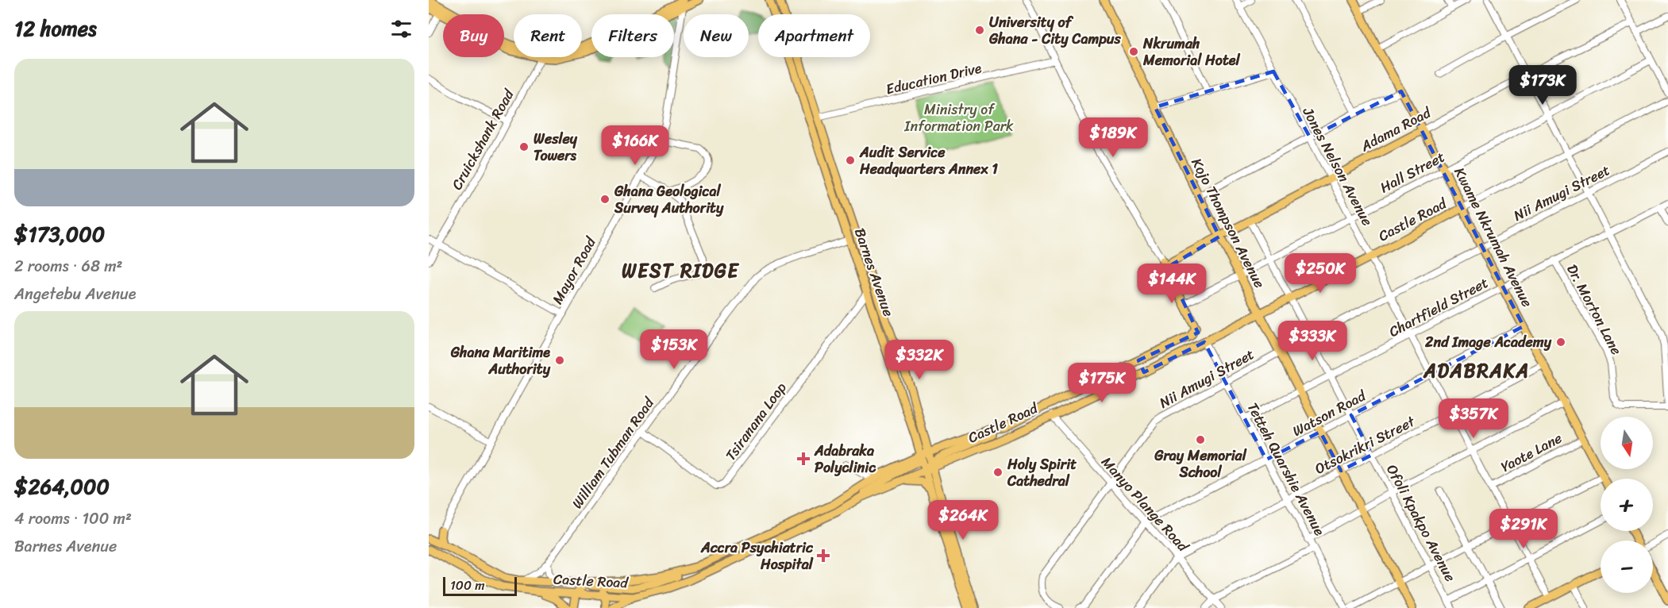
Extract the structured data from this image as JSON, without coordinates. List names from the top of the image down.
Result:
{
  "streets": {
    "main road": [
      "Adama Road",
      "Castle Road",
      "Kojo Thompson Avenue",
      "Kwame Nkrumah Avenue",
      "Barnes Avenue"
    ],
    "street": [
      "Education Drive",
      "Cruickshank Road",
      "Jones Nelson Avenue",
      "Hall Street",
      "Nii Amugi Street",
      "Mayor Road",
      "Chartfield Street",
      "Dr. Morton Lane",
      "Watson Road",
      "Tsiranana Loop",
      "Otsokrikri Street",
      "Yaote Lane",
      "William Tubman Road",
      "Tetteh Quarshie Avenue",
      "Manyo Plange Road",
      "Ofoli Kpakpo Avenue"
    ]
  },
  "crossings": [
    ["Education Drive", "Barnes Avenue"],
    ["Adama Road", "Jones Nelson Avenue"],
    ["Adama Road", "Kojo Thompson Avenue"],
    ["Adama Road", "Kwame Nkrumah Avenue"],
    ["Adama Road", "Ofoli Kpakpo Avenue"],
    ["Jones Nelson Avenue", "Hall Street"],
    ["Jones Nelson Avenue", "Nii Amugi Street"],
    ["Jones Nelson Avenue", "Castle Road"],
    ["Jones Nelson Avenue", "Chartfield Street"],
    ["Jones Nelson Avenue", "Watson Road"],
    ["Jones Nelson Avenue", "Otsokrikri Street"],
    ["Jones Nelson Avenue", "Yaote Lane"],
    ["Hall Street", "Castle Road"],
    ["Hall Street", "Kojo Thompson Avenue"],
    ["Hall Street", "Kwame Nkrumah Avenue"],
    ["Hall Street", "Ofoli Kpakpo Avenue"],
    ["Nii Amugi Street", "Kojo Thompson Avenue"],
    ["Nii Amugi Street", "Kwame Nkrumah Avenue"],
    ["Nii Amugi Street", "Tetteh Quarshie Avenue"],
    ["Nii Amugi Street", "Manyo Plange Road"],
    ["Nii Amugi Street", "Ofoli Kpakpo Avenue"],
    ["Castle Road", "Kojo Thompson Avenue"],
    ["Castle Road", "Kwame Nkrumah Avenue"],
    ["Castle Road", "Barnes Avenue"],
    ["Castle Road", "William Tubman Road"],
    ["Castle Road", "Tetteh Quarshie Avenue"],
    ["Castle Road", "Manyo Plange Road"],
    ["Castle Road", "Ofoli Kpakpo Avenue"],
    ["Kojo Thompson Avenue", "Chartfield Street"],
    ["Kojo Thompson Avenue", "Watson Road"],
    ["Kojo Thompson Avenue", "Otsokrikri Street"],
    ["Kwame Nkrumah Avenue", "Chartfield Street"],
    ["Kwame Nkrumah Avenue", "Watson Road"],
    ["Kwame Nkrumah Avenue", "Otsokrikri Street"],
    ["Kwame Nkrumah Avenue", "Yaote Lane"],
    ["Barnes Avenue", "Tsiranana Loop"],
    ["Barnes Avenue", "William Tubman Road"],
    ["Chartfield Street", "Dr. Morton Lane"],
    ["Chartfield Street", "Tetteh Quarshie Avenue"],
    ["Chartfield Street", "Ofoli Kpakpo Avenue"],
    ["Watson Road", "Tetteh Quarshie Avenue"],
    ["Watson Road", "Manyo Plange Road"],
    ["Watson Road", "Ofoli Kpakpo Avenue"],
    ["Tsiranana Loop", "William Tubman Road"],
    ["Otsokrikri Street", "Tetteh Quarshie Avenue"],
    ["Otsokrikri Street", "Manyo Plange Road"],
    ["Otsokrikri Street", "Ofoli Kpakpo Avenue"]
  ],
  "districts": ["WEST RIDGE", "ADABRAKA"],
  "parks": ["Ministry of Information Park"],
  "places": {
    "other": [
      "University of Ghana - City Campus",
      "Nkrumah Memorial Hotel",
      "Wesley Towers",
      "Audit Service Headquarters Annex 1",
      "Ghana Geological Survey Authority",
      "2nd Image Academy",
      "Ghana Maritime Authority",
      "Gray Memorial School",
      "Holy Spirit Cathedral"
    ],
    "health": ["Adabraka Polyclinic", "Accra Psychiatric Hospital"]
  },
  "scale_bar": "100 m",
  "north": "bottom",
  "page": {
    "heading": "12 homes",
    "chip": [
      "Buy",
      "Rent",
      "Filters",
      "New",
      "Apartment"
    ],
    "list": [
      {
        "name": "$173,000",
        "note": "2 rooms · 68 m² · Angetebu Avenue"
      },
      {
        "name": "$264,000",
        "note": "4 rooms · 100 m² · Barnes Avenue"
      }
    ],
    "price": [
      "$173K",
      "$189K",
      "$166K",
      "$250K",
      "$144K",
      "$333K",
      "$153K",
      "$332K",
      "$175K",
      "$357K",
      "$264K",
      "$291K"
    ],
    "map_buttons": ["+", "−"],
    "scale": "100 m"
  }
}
